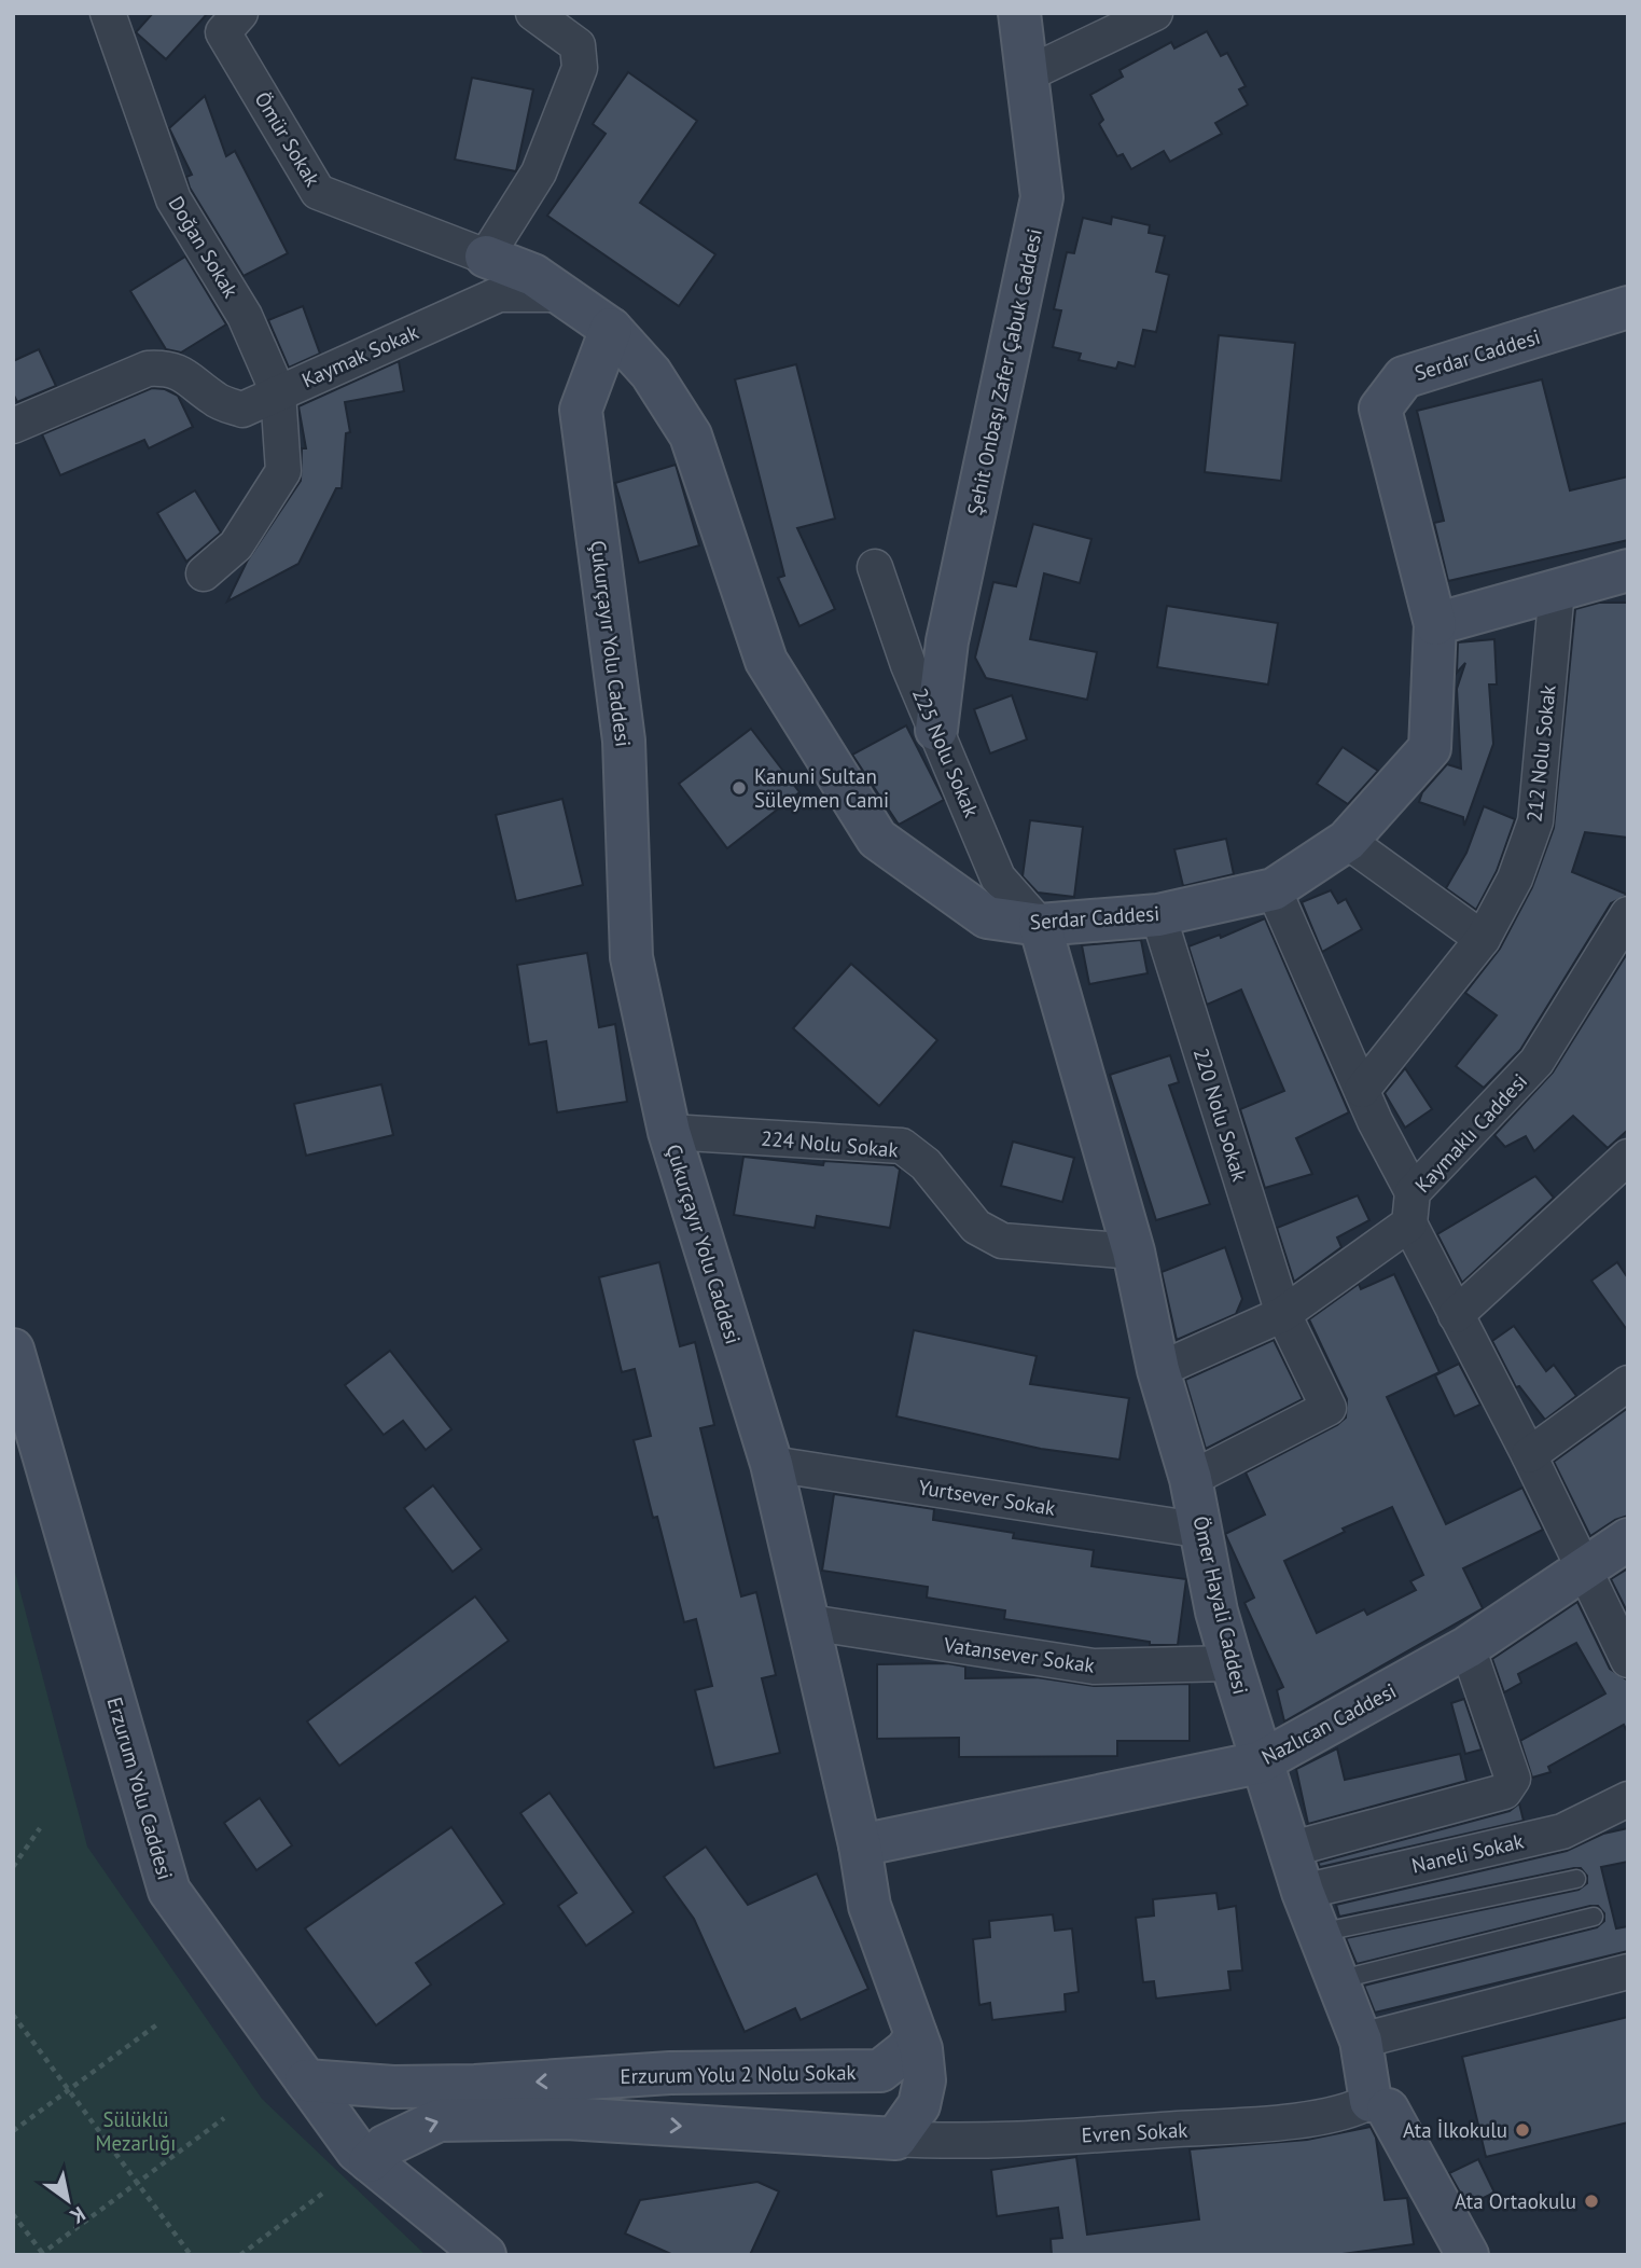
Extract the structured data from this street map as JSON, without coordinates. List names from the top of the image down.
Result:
{
  "streets": {
    "street": [
      "Ömür Sokak",
      "Doğan Sokak",
      "Serdar Caddesi",
      "Kaymak Sokak",
      "Şehit Onbaşı Zafer Çabuk Caddesi",
      "Çukurçayır Yolu Caddesi",
      "225 Nolu Sokak",
      "212 Nolu Sokak",
      "220 Nolu Sokak",
      "Kaymaklı Caddesi",
      "224 Nolu Sokak",
      "Yurtsever Sokak",
      "Ömer Hayali Caddesi",
      "Vatansever Sokak",
      "Nazlıcan Caddesi",
      "Erzurum Yolu Caddesi",
      "Naneli Sokak",
      "Erzurum Yolu 2 Nolu Sokak",
      "Evren Sokak"
    ]
  },
  "crossings": [
    ["Ömür Sokak", "Serdar Caddesi"],
    ["Doğan Sokak", "Kaymak Sokak"],
    ["Serdar Caddesi", "Kaymak Sokak"],
    ["Serdar Caddesi", "Çukurçayır Yolu Caddesi"],
    ["Serdar Caddesi", "225 Nolu Sokak"],
    ["Serdar Caddesi", "220 Nolu Sokak"],
    ["Serdar Caddesi", "Ömer Hayali Caddesi"],
    ["Şehit Onbaşı Zafer Çabuk Caddesi", "225 Nolu Sokak"],
    ["Çukurçayır Yolu Caddesi", "224 Nolu Sokak"],
    ["Çukurçayır Yolu Caddesi", "Yurtsever Sokak"],
    ["Çukurçayır Yolu Caddesi", "Vatansever Sokak"],
    ["Çukurçayır Yolu Caddesi", "Nazlıcan Caddesi"],
    ["Çukurçayır Yolu Caddesi", "Erzurum Yolu 2 Nolu Sokak"],
    ["Çukurçayır Yolu Caddesi", "Evren Sokak"],
    ["225 Nolu Sokak", "Ömer Hayali Caddesi"],
    ["220 Nolu Sokak", "Kaymaklı Caddesi"],
    ["220 Nolu Sokak", "Ömer Hayali Caddesi"],
    ["Kaymaklı Caddesi", "Ömer Hayali Caddesi"],
    ["224 Nolu Sokak", "Ömer Hayali Caddesi"],
    ["Yurtsever Sokak", "Ömer Hayali Caddesi"],
    ["Ömer Hayali Caddesi", "Vatansever Sokak"],
    ["Ömer Hayali Caddesi", "Nazlıcan Caddesi"],
    ["Ömer Hayali Caddesi", "Naneli Sokak"],
    ["Ömer Hayali Caddesi", "Evren Sokak"],
    ["Erzurum Yolu Caddesi", "Erzurum Yolu 2 Nolu Sokak"]
  ],
  "parks": ["Sülüklü Mezarlığı"],
  "places": ["Kanuni Sultan Süleymen Cami", "Ata İlkokulu", "Ata Ortaokulu"],
  "north": "bottom right"
}
